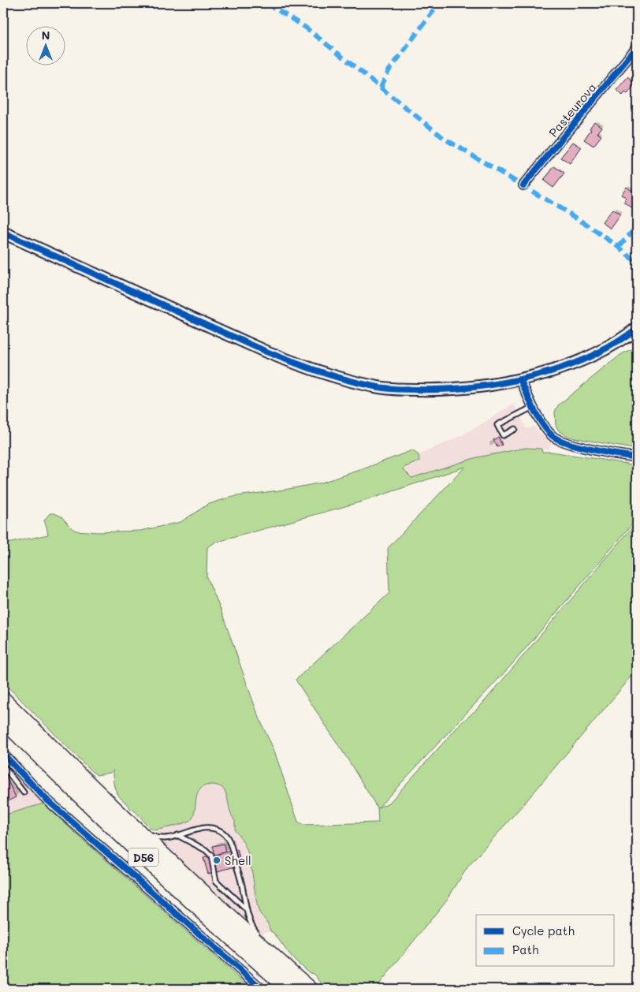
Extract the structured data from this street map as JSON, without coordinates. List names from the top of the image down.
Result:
{
  "streets": {
    "highway": ["D56"],
    "street": ["Pasteurova"]
  },
  "places": ["Shell"],
  "legend": ["Cycle path", "Path"],
  "north": "top"
}
